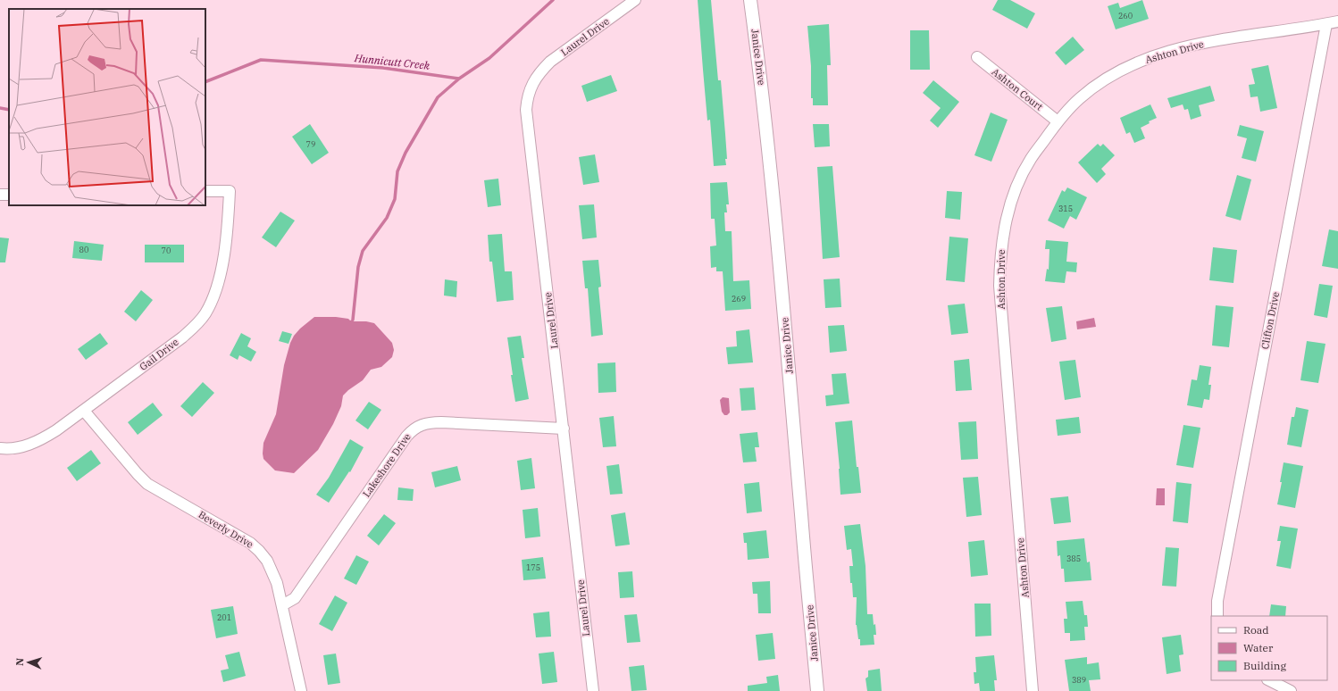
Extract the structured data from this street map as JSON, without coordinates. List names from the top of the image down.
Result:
{
  "streets": {
    "street": [
      "Laurel Drive",
      "Ashton Drive",
      "Janice Drive",
      "Ashton Court",
      "Clifton Drive",
      "Gail Drive",
      "Lakeshore Drive",
      "Beverly Drive"
    ]
  },
  "crossings": [
    ["Laurel Drive", "Lakeshore Drive"],
    ["Ashton Drive", "Ashton Court"],
    ["Ashton Drive", "Clifton Drive"],
    ["Gail Drive", "Beverly Drive"],
    ["Lakeshore Drive", "Beverly Drive"]
  ],
  "water": ["Hunnicutt Creek"],
  "house_numbers": [
    "260",
    "79",
    "315",
    "80",
    "70",
    "269",
    "385",
    "175",
    "201",
    "389"
  ],
  "legend": ["Road", "Water", "Building"],
  "north": "left"
}
